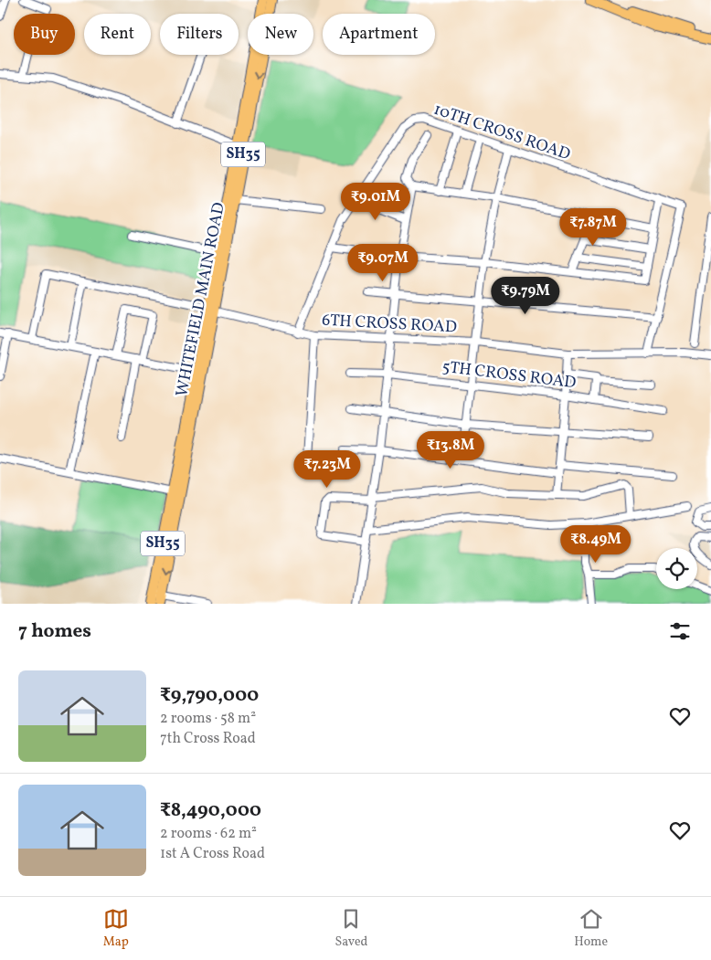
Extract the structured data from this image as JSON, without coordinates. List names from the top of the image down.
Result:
{
  "streets": {
    "main road": ["SH35", "WHITEFIELD MAIN ROAD"],
    "street": ["10TH CROSS ROAD", "6TH CROSS ROAD", "5TH CROSS ROAD"]
  },
  "crossings": [
    ["10TH CROSS ROAD", "6TH CROSS ROAD"],
    ["WHITEFIELD MAIN ROAD", "6TH CROSS ROAD"]
  ],
  "page": {
    "chip": [
      "Buy",
      "Rent",
      "Filters",
      "New",
      "Apartment"
    ],
    "price": [
      "₹9.01M",
      "₹7.87M",
      "₹9.07M",
      "₹9.79M",
      "₹13.8M",
      "₹7.23M",
      "₹8.49M"
    ],
    "heading": "7 homes",
    "list": [
      {
        "name": "₹9,790,000",
        "note": "2 rooms · 58 m² · 7th Cross Road"
      },
      {
        "name": "₹8,490,000",
        "note": "2 rooms · 62 m² · 1st A Cross Road"
      }
    ],
    "tabs": ["Map", "Saved", "Home"]
  }
}
